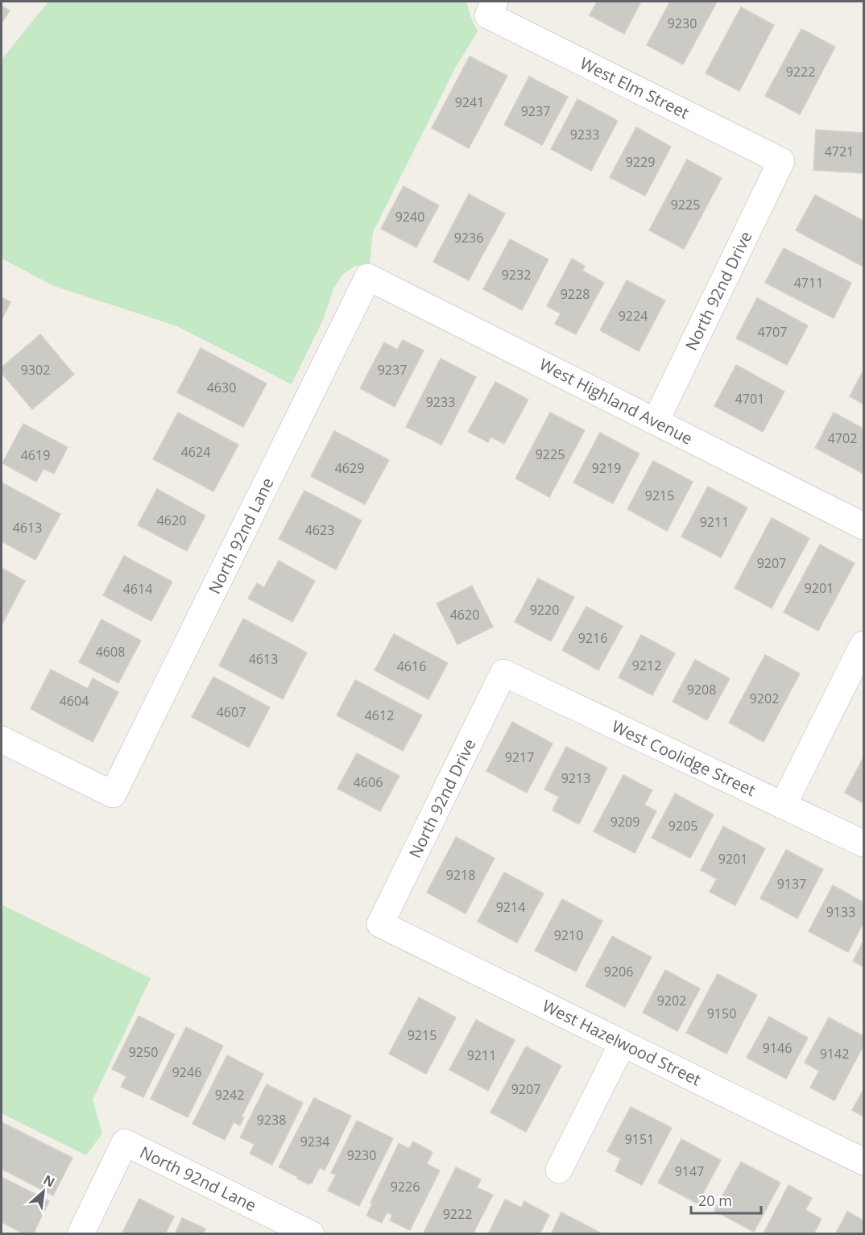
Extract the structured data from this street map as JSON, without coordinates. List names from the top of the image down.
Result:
{
  "streets": {
    "street": [
      "West Elm Street",
      "North 92nd Drive",
      "West Highland Avenue",
      "North 92nd Lane",
      "West Coolidge Street",
      "West Hazelwood Street"
    ]
  },
  "crossings": [
    ["West Elm Street", "North 92nd Drive"],
    ["North 92nd Drive", "West Highland Avenue"],
    ["North 92nd Drive", "West Coolidge Street"],
    ["North 92nd Drive", "West Hazelwood Street"],
    ["West Highland Avenue", "North 92nd Lane"]
  ],
  "house_numbers": [
    "9230",
    "9222",
    "9241",
    "9237",
    "9233",
    "4721",
    "9229",
    "9225",
    "9240",
    "9236",
    "9232",
    "4711",
    "9228",
    "9224",
    "4707",
    "9302",
    "9237",
    "4630",
    "4701",
    "9233",
    "4702",
    "4624",
    "9225",
    "4619",
    "4629",
    "9219",
    "9215",
    "4620",
    "9211",
    "4613",
    "4623",
    "9207",
    "9201",
    "4614",
    "9220",
    "4620",
    "9216",
    "4608",
    "4613",
    "9212",
    "4616",
    "9208",
    "9202",
    "4604",
    "4607",
    "4612",
    "9217",
    "9213",
    "4606",
    "9209",
    "9205",
    "9201",
    "9218",
    "9137",
    "9214",
    "9133",
    "9210",
    "9206",
    "9202",
    "9150",
    "9215",
    "9146",
    "9250",
    "9142",
    "9211",
    "9246",
    "9207",
    "9242",
    "9238",
    "9151",
    "9234",
    "9230",
    "9147",
    "9226",
    "9222"
  ],
  "scale_bar": "20 m",
  "north": "top right"
}
